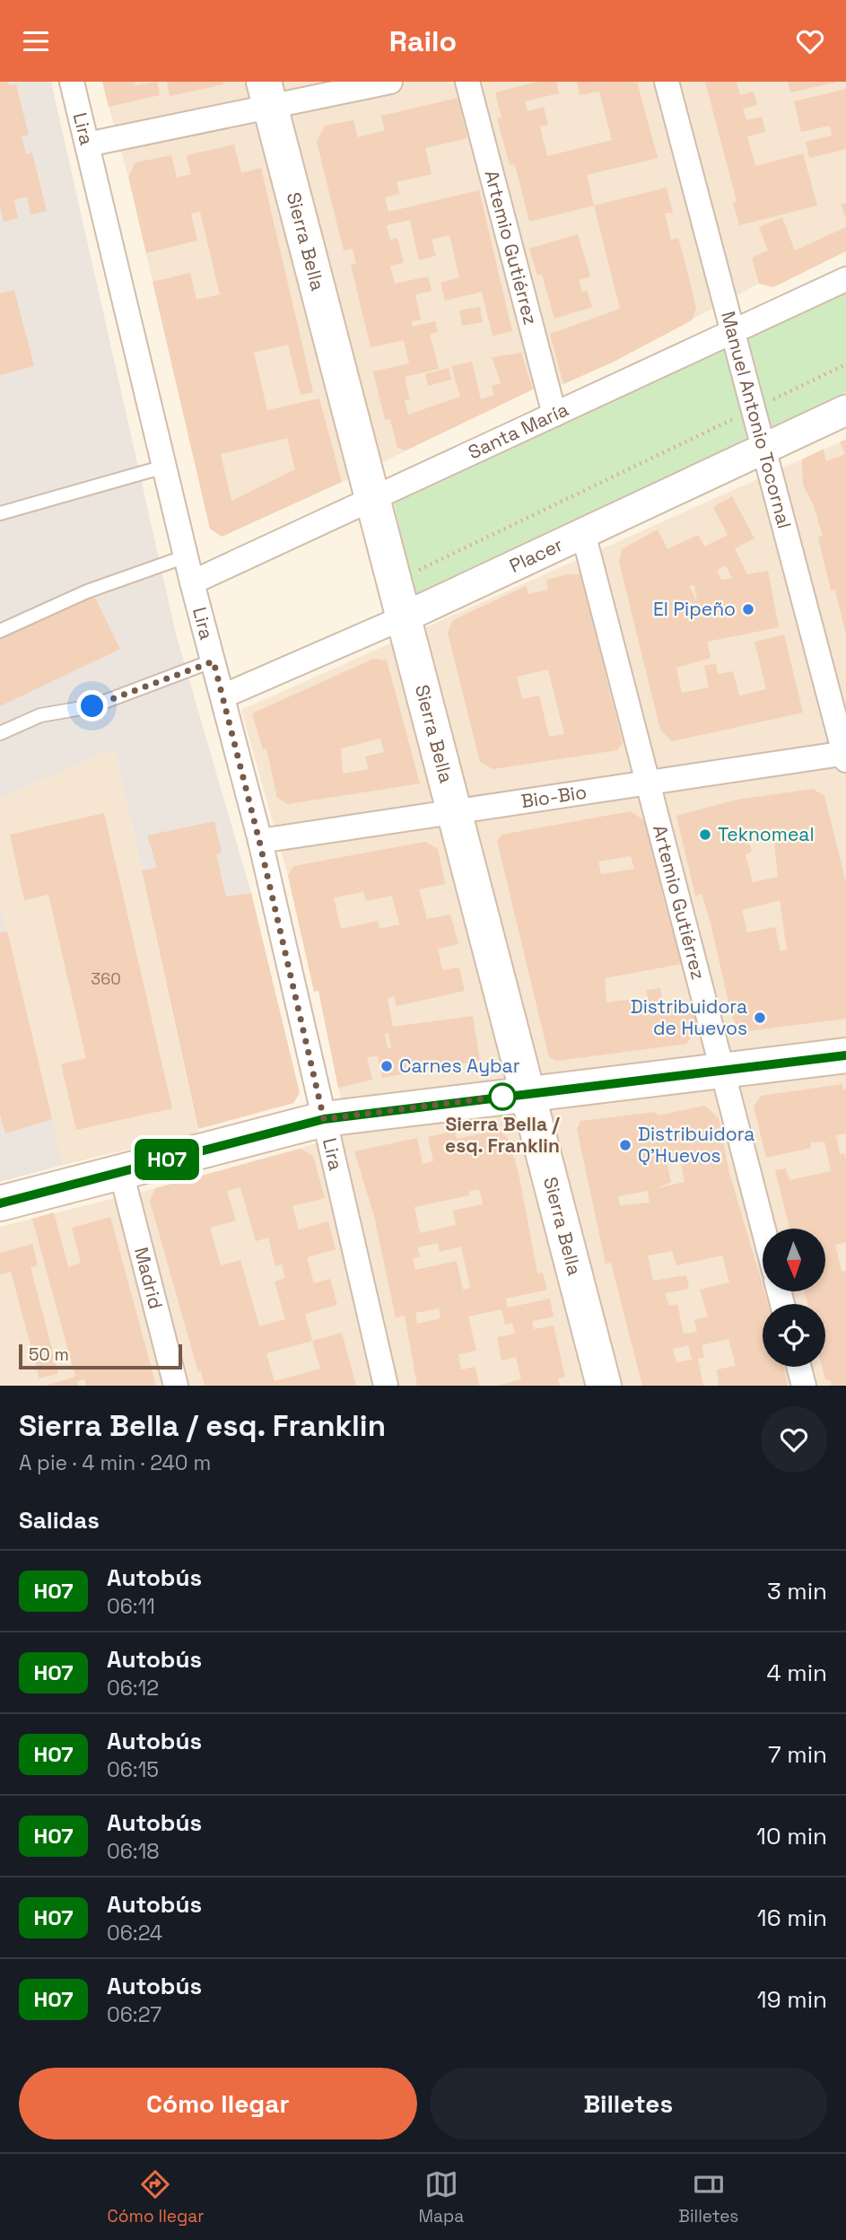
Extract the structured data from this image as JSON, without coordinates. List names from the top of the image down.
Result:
{
  "streets": {
    "main road": ["Sierra Bella"],
    "street": [
      "Lira",
      "Artemio Gutiérrez",
      "Manuel Antonio Tocornal",
      "Santa María",
      "Placer",
      "Bio-Bio",
      "Madrid"
    ]
  },
  "crossings": [
    ["Lira", "Santa María"],
    ["Lira", "Placer"],
    ["Lira", "Bio-Bio"],
    ["Sierra Bella", "Santa María"],
    ["Sierra Bella", "Placer"],
    ["Sierra Bella", "Bio-Bio"],
    ["Artemio Gutiérrez", "Santa María"],
    ["Artemio Gutiérrez", "Placer"],
    ["Artemio Gutiérrez", "Bio-Bio"],
    ["Manuel Antonio Tocornal", "Santa María"],
    ["Manuel Antonio Tocornal", "Placer"],
    ["Manuel Antonio Tocornal", "Bio-Bio"]
  ],
  "places": [
    "El Pipeño",
    "Teknomeal",
    "Distribuidora de Huevos",
    "Carnes Aybar",
    "Sierra Bella / esq. Franklin",
    "Distribuidora Q'Huevos"
  ],
  "lines": ["bus line H07"],
  "house_numbers": ["360"],
  "scale_bar": "50 m",
  "north": "bottom",
  "page": {
    "header": "Railo",
    "on_map": "H07",
    "scale": "50 m",
    "heading": [
      ["Sierra Bella / esq. Franklin", "A pie · 4 min · 240 m"],
      "Salidas"
    ],
    "list": [
      {
        "mark": "H07",
        "name": "Autobús",
        "note": "06:11",
        "value": "3 min"
      },
      {
        "mark": "H07",
        "name": "Autobús",
        "note": "06:12",
        "value": "4 min"
      },
      {
        "mark": "H07",
        "name": "Autobús",
        "note": "06:15",
        "value": "7 min"
      },
      {
        "mark": "H07",
        "name": "Autobús",
        "note": "06:18",
        "value": "10 min"
      },
      {
        "mark": "H07",
        "name": "Autobús",
        "note": "06:24",
        "value": "16 min"
      },
      {
        "mark": "H07",
        "name": "Autobús",
        "note": "06:27",
        "value": "19 min"
      }
    ],
    "buttons": ["Cómo llegar", "Billetes"],
    "tabs": ["Cómo llegar", "Mapa", "Billetes"]
  }
}
